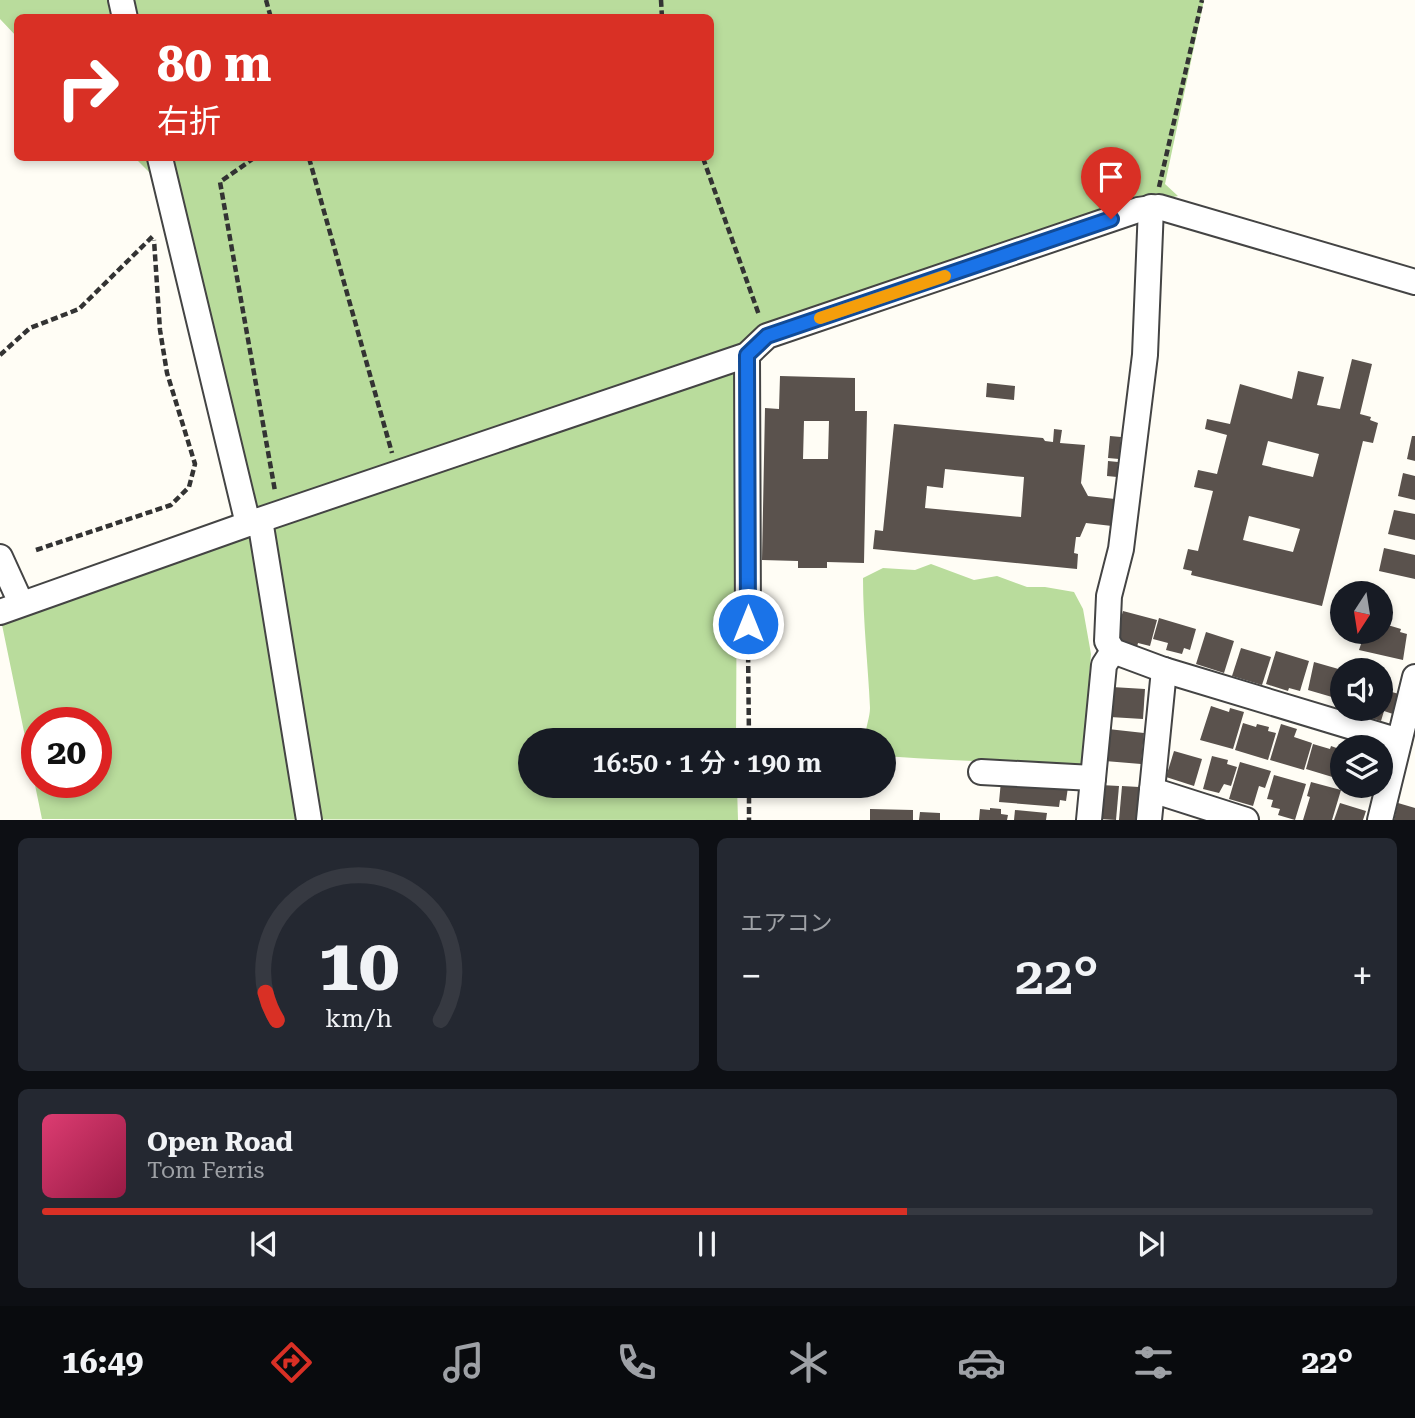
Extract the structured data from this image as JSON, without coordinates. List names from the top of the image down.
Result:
{
  "north": "bottom",
  "page": {
    "turn": ["80 m", "右折"],
    "limit": "20",
    "trip": "16:50 · 1 分 · 190 m",
    "tile": "エアコン",
    "heat": ["−", "22°", "+"],
    "song": ["Open Road", "Tom Ferris"],
    "tabs": ["16:49", "22°"],
    "gauge": ["10", "km/h"]
  }
}
